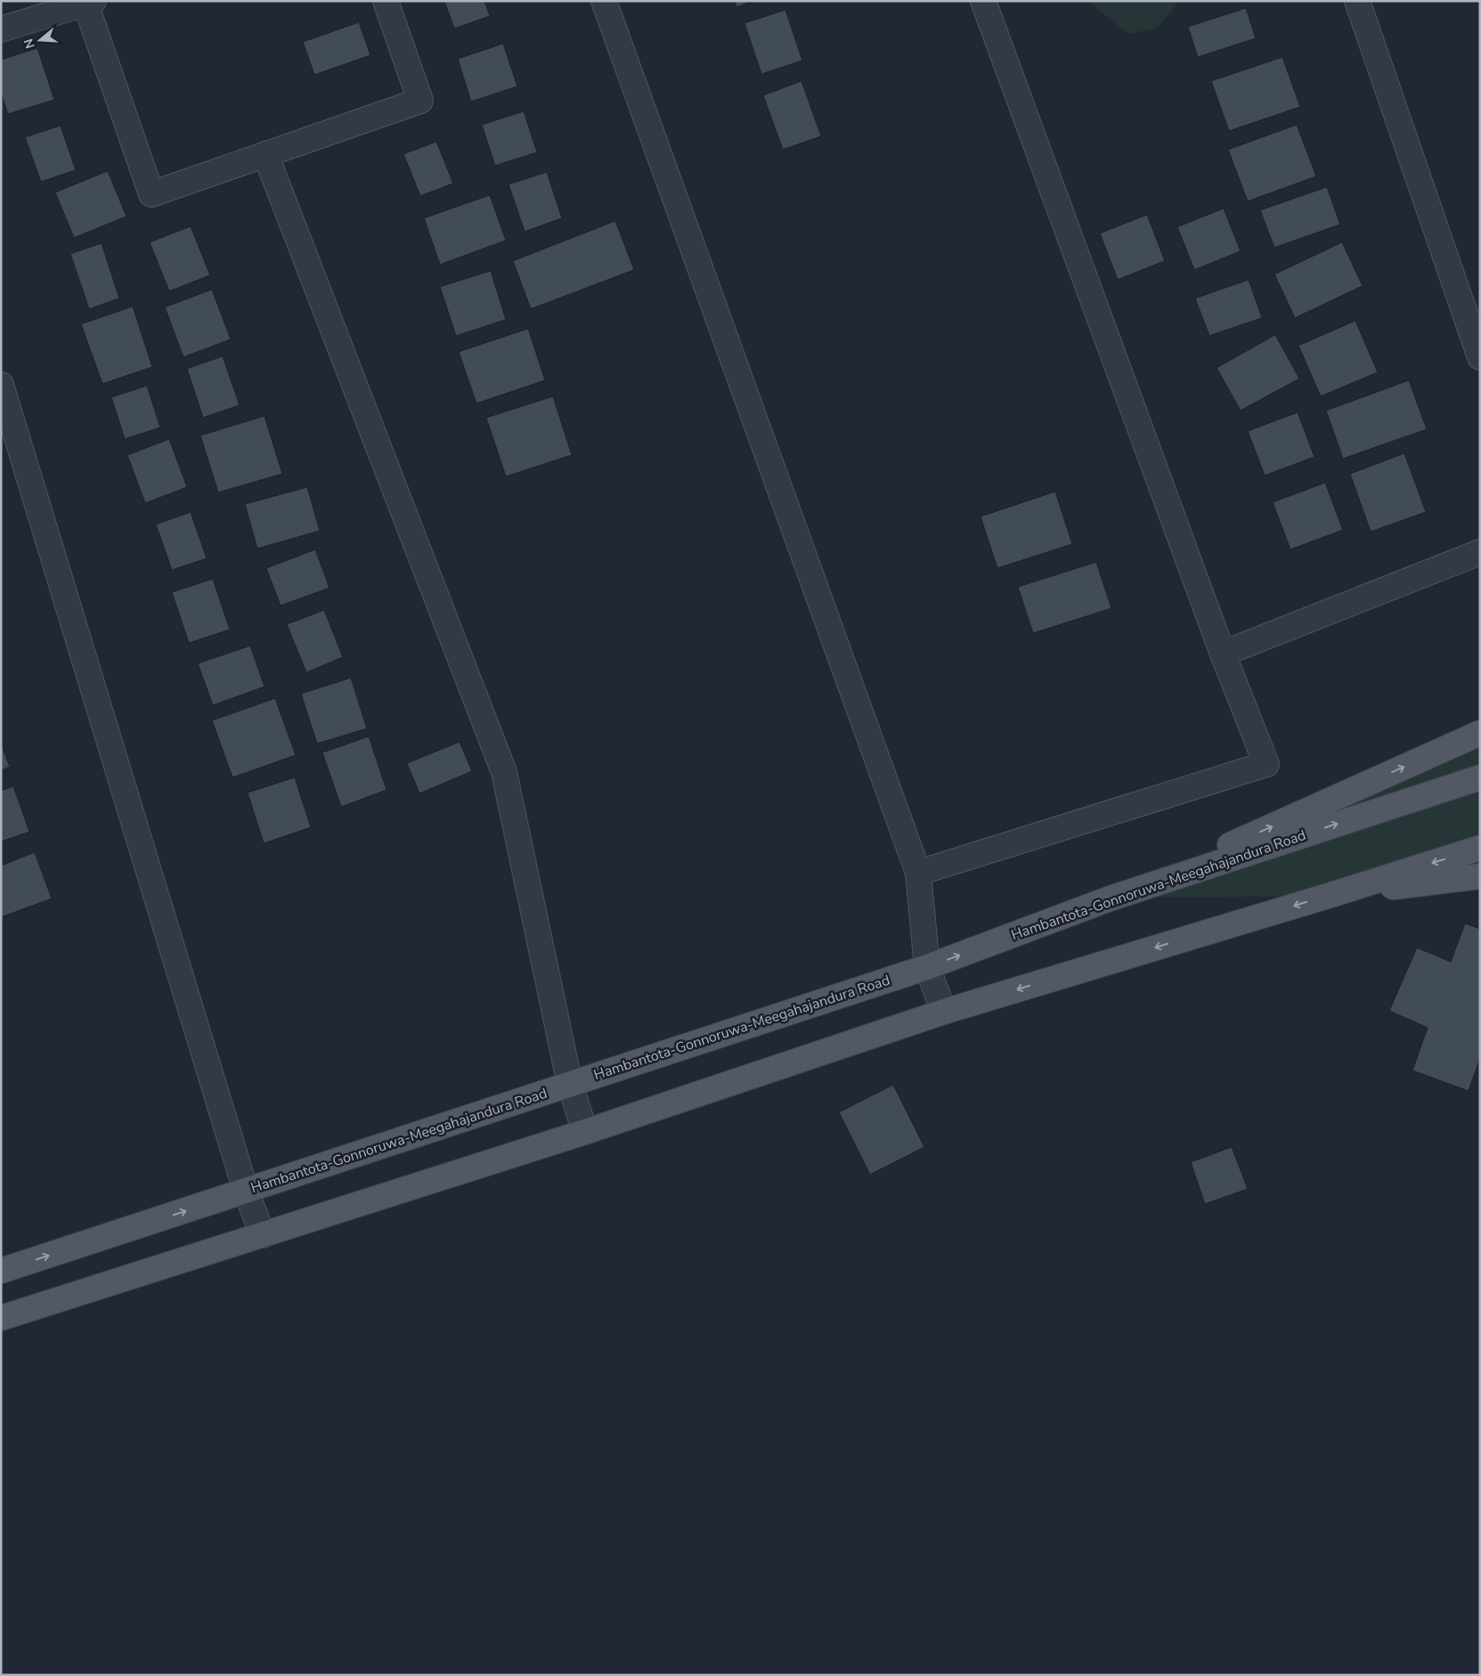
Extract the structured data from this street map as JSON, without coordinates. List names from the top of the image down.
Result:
{
  "streets": {
    "main road": ["Hambantota-Gonnoruwa-Meegahajandura Road"]
  },
  "north": "left"
}
